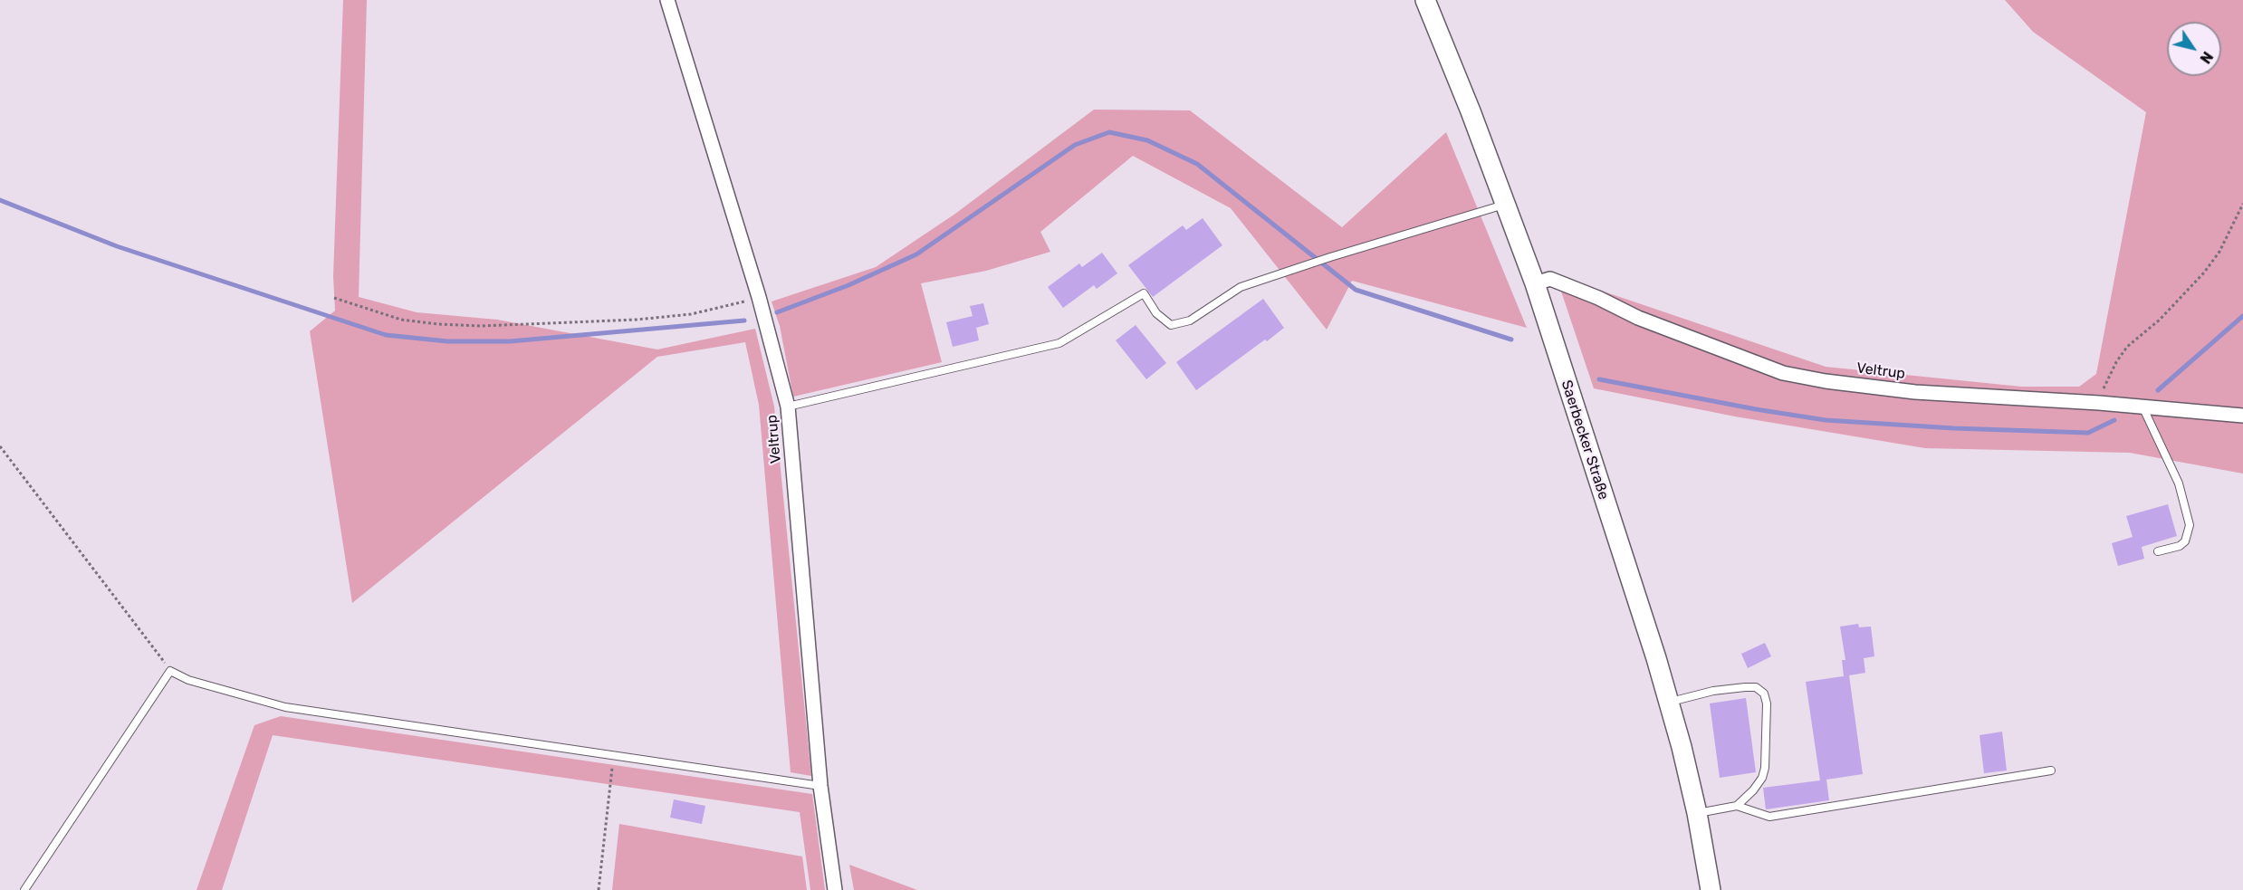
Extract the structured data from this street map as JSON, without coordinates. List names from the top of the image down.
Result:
{
  "streets": {
    "main road": ["Saerbecker Straße"],
    "street": ["Veltrup"]
  },
  "crossings": [
    ["Veltrup", "Saerbecker Straße"]
  ],
  "north": "bottom right"
}
